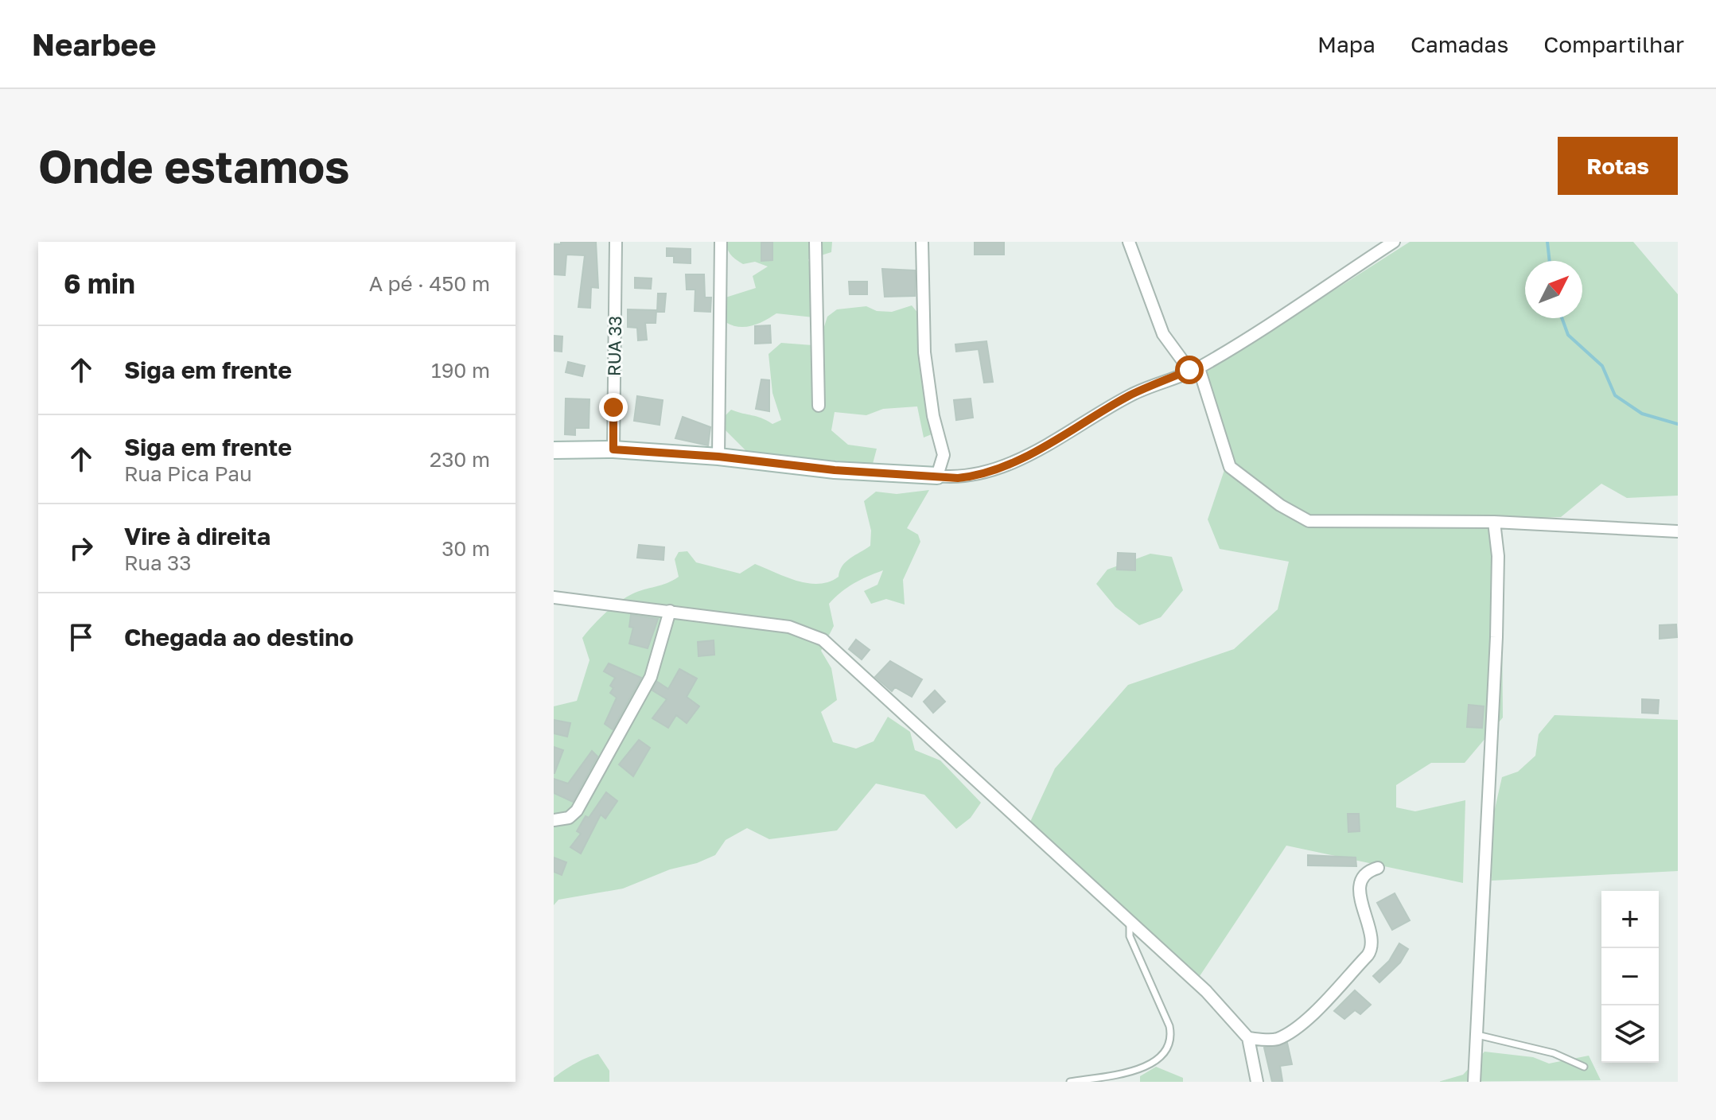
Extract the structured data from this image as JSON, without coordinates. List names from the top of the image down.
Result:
{
  "streets": {
    "street": ["RUA 33"]
  },
  "north": "top right",
  "page": {
    "header": "Nearbee",
    "nav": ["Mapa", "Camadas", "Compartilhar"],
    "buttons": "Rotas",
    "title": "Onde estamos",
    "heading": ["6 min", "A pé · 450 m"],
    "list": [
      ["Siga em frente", "190 m"],
      ["Siga em frente", "Rua Pica Pau", "230 m"],
      ["Vire à direita", "Rua 33", "30 m"],
      "Chegada ao destino"
    ],
    "map_buttons": ["+", "−"]
  }
}
